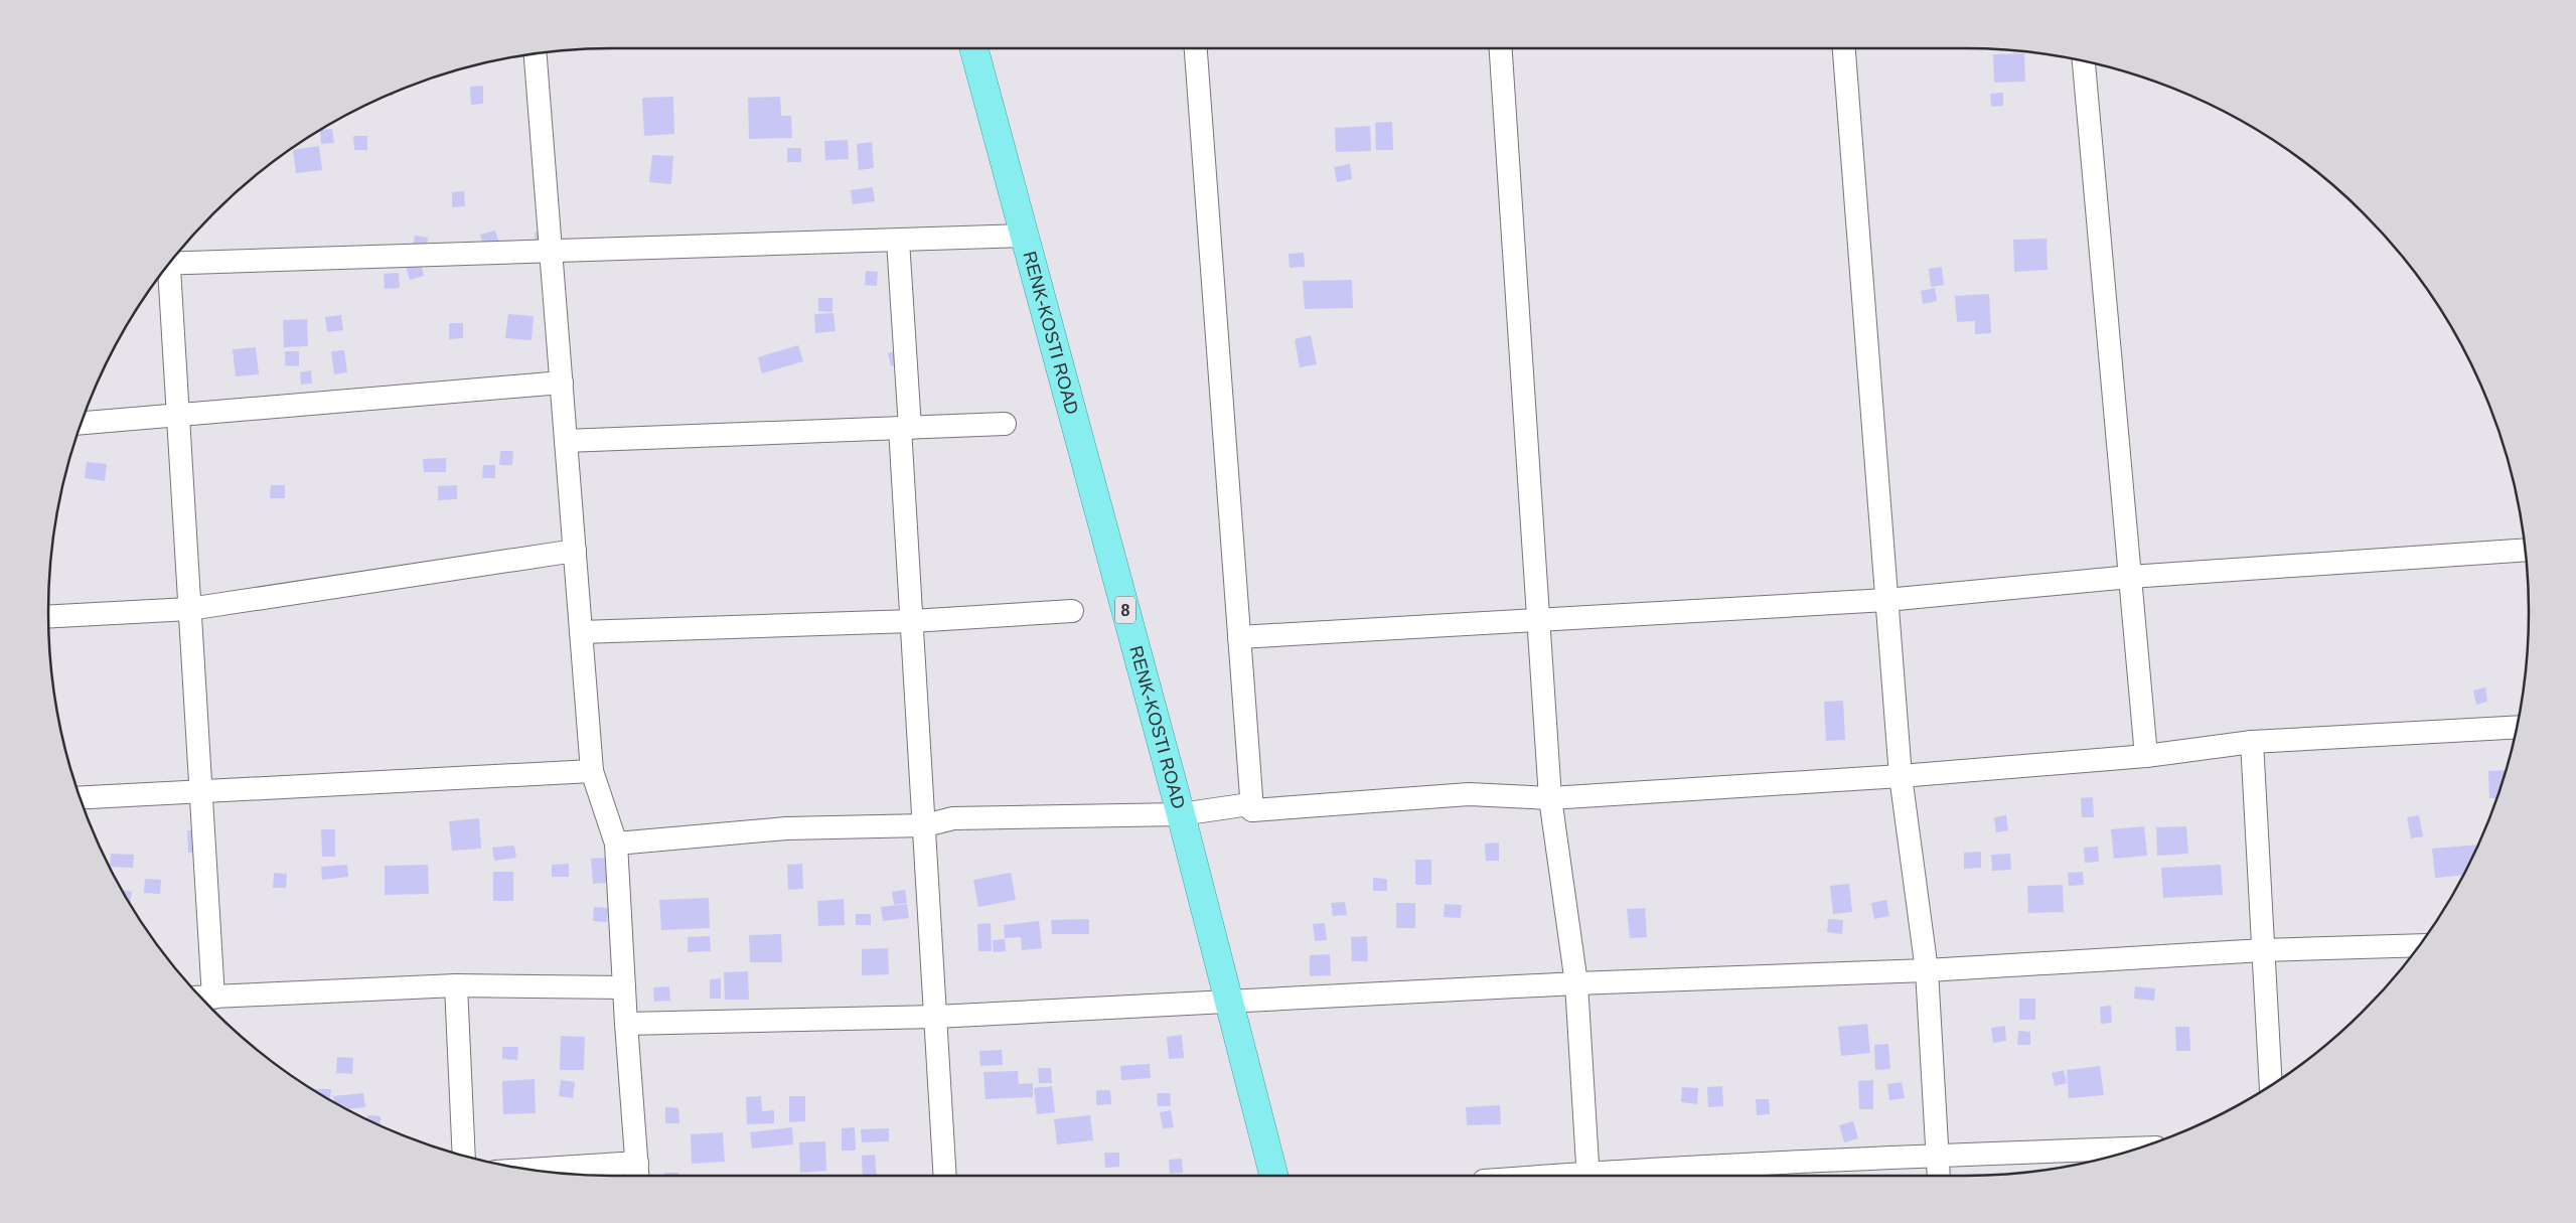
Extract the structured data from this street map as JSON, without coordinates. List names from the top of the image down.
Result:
{
  "streets": {
    "main road": ["RENK-KOSTI ROAD", "8"]
  }
}
